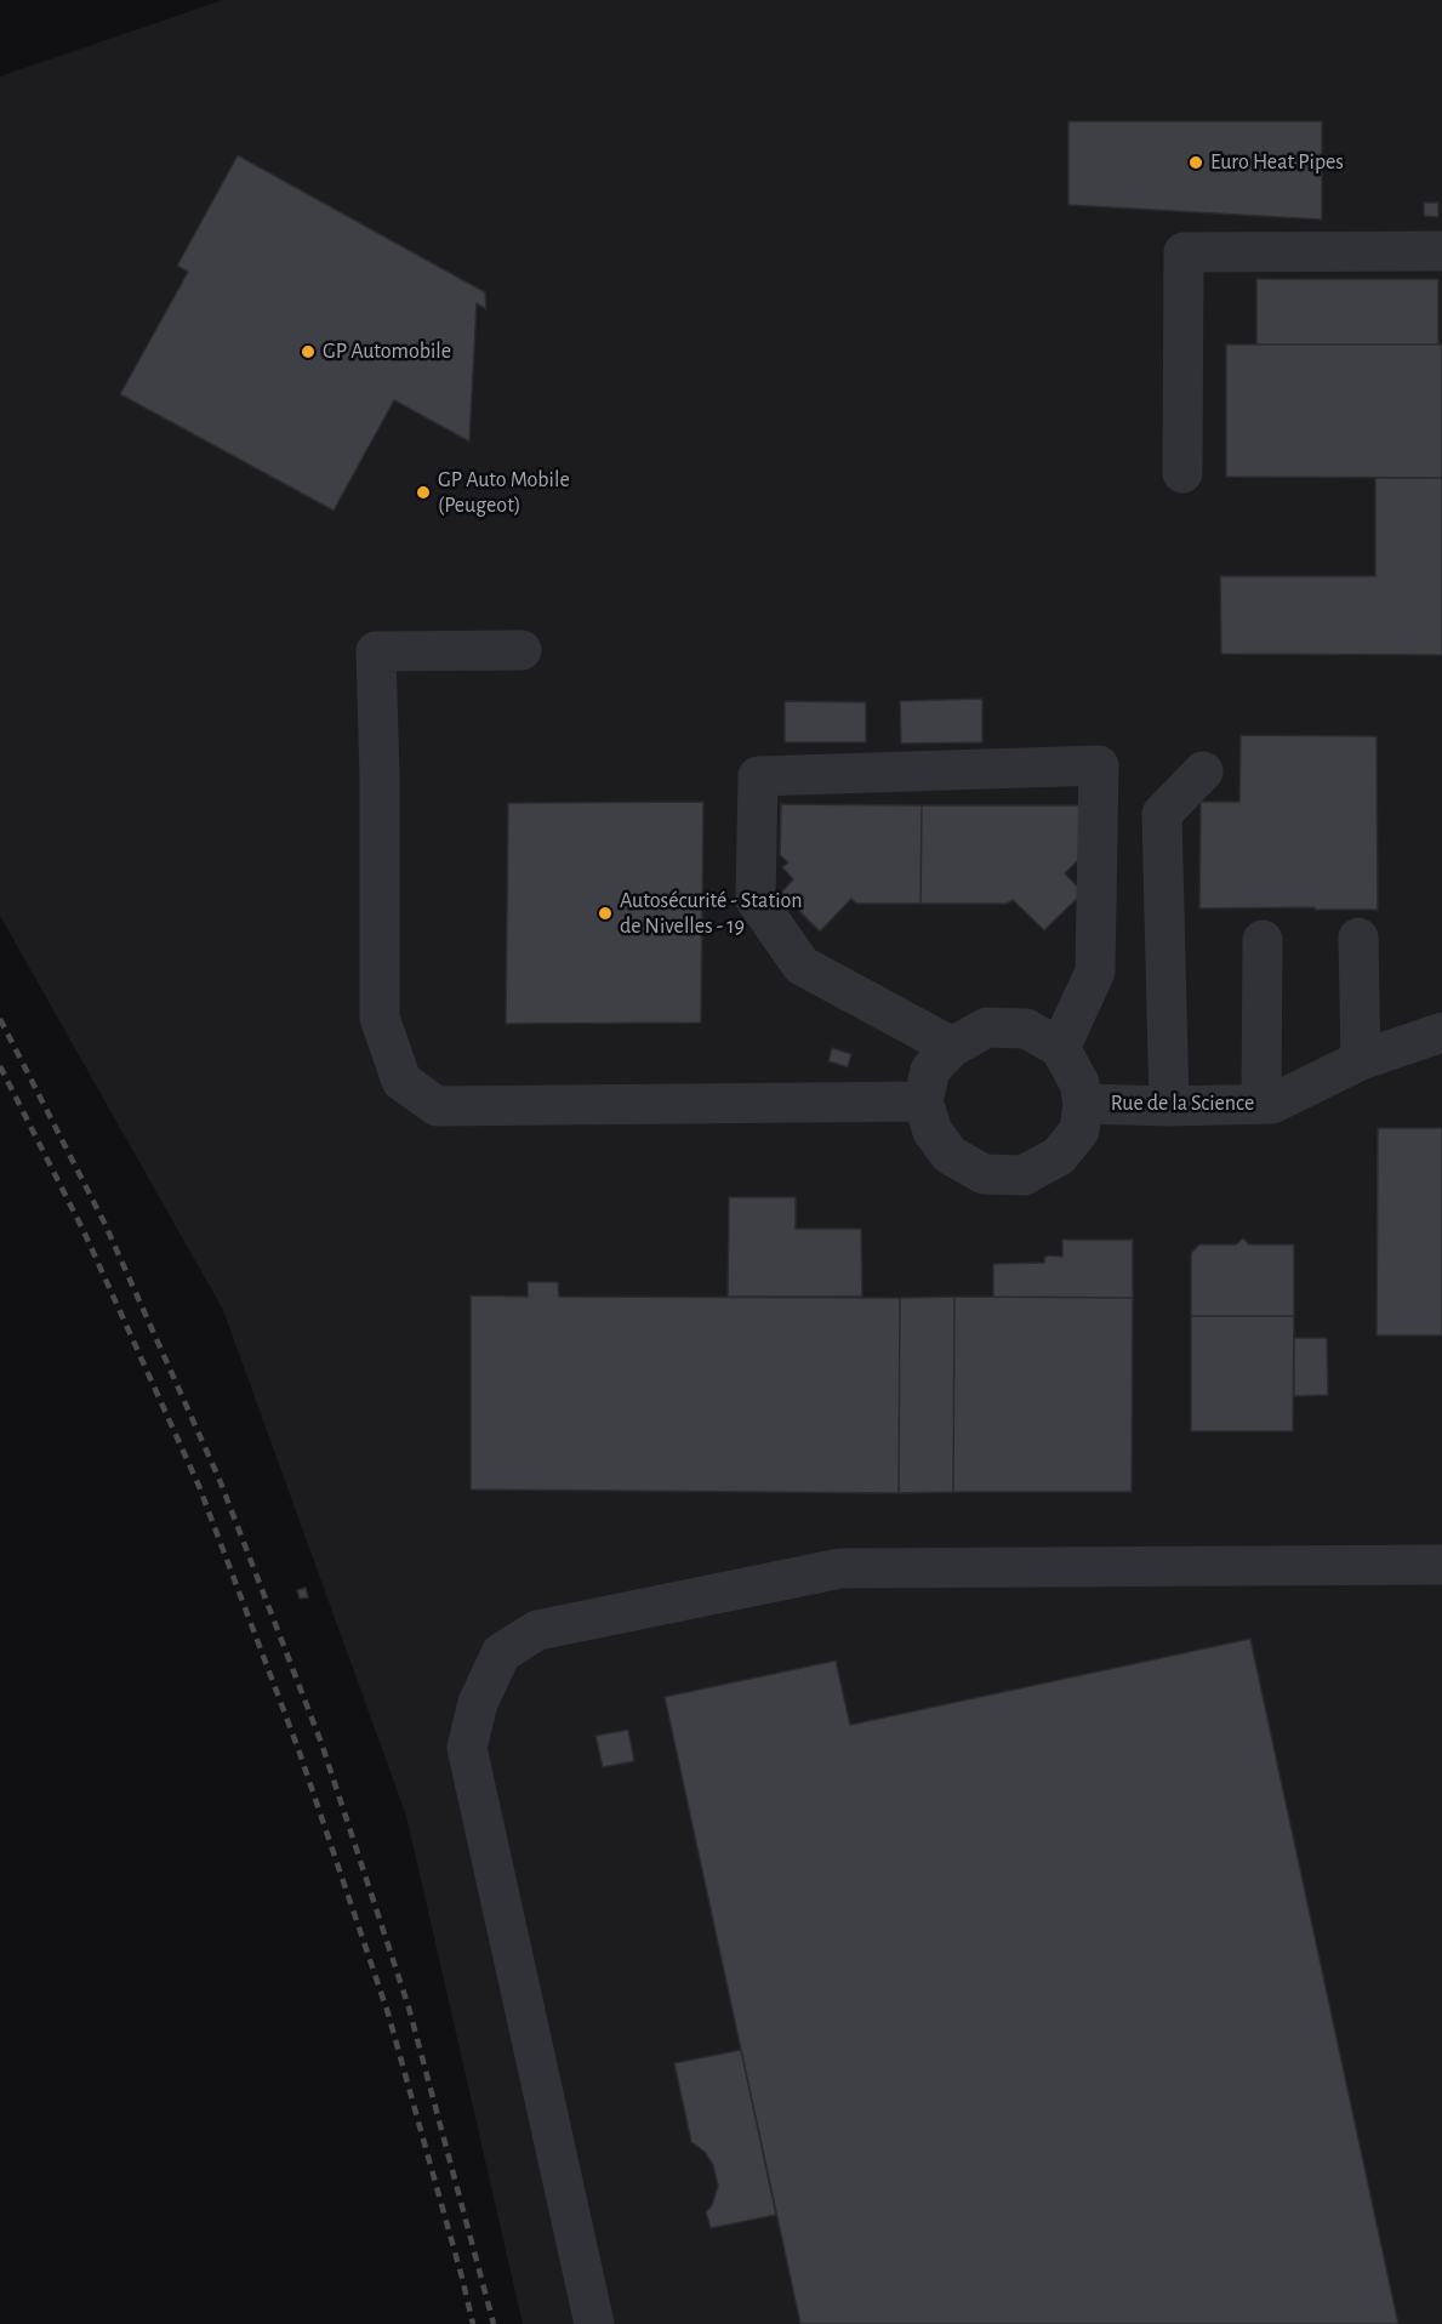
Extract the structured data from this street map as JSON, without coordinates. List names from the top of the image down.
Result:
{
  "streets": {
    "street": ["Rue de la Science"]
  },
  "places": [
    "Euro Heat Pipes",
    "GP Automobile",
    "GP Auto Mobile (Peugeot)",
    "Autosécurité - Station de Nivelles - 19"
  ]
}
